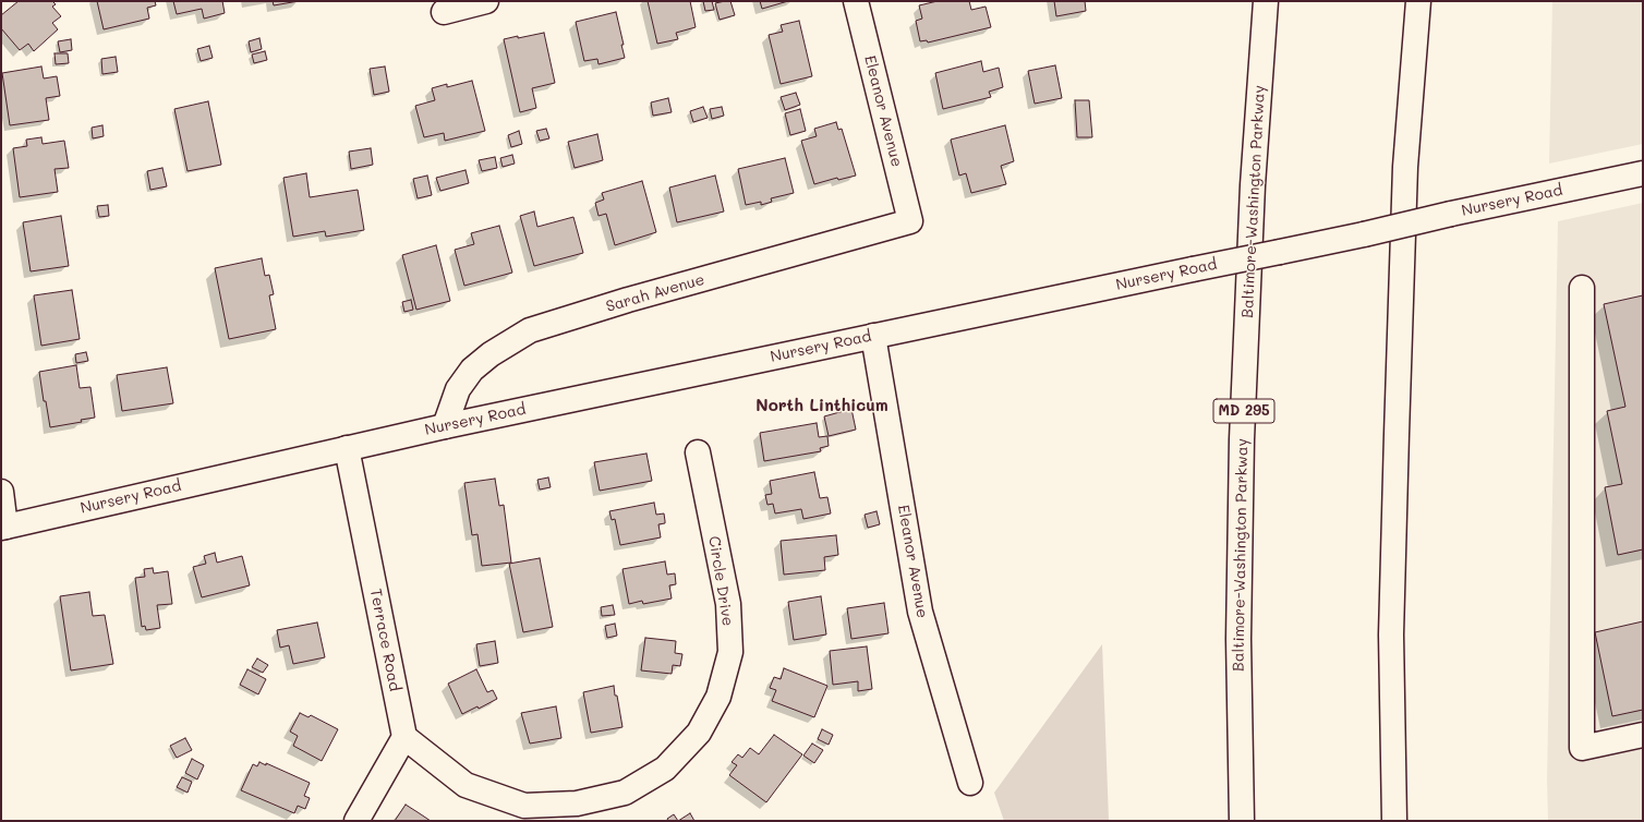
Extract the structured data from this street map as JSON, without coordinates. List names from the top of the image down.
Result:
{
  "streets": {
    "main road": [
      "Eleanor Avenue",
      "Nursery Road",
      "Baltimore-Washington Parkway",
      "Sarah Avenue",
      "MD 295",
      "Circle Drive",
      "Terrace Road"
    ]
  },
  "crossings": [
    ["Eleanor Avenue", "Nursery Road"],
    ["Eleanor Avenue", "Sarah Avenue"],
    ["Nursery Road", "Sarah Avenue"],
    ["Nursery Road", "Terrace Road"],
    ["Circle Drive", "Terrace Road"]
  ],
  "districts": ["North Linthicum"]
}
